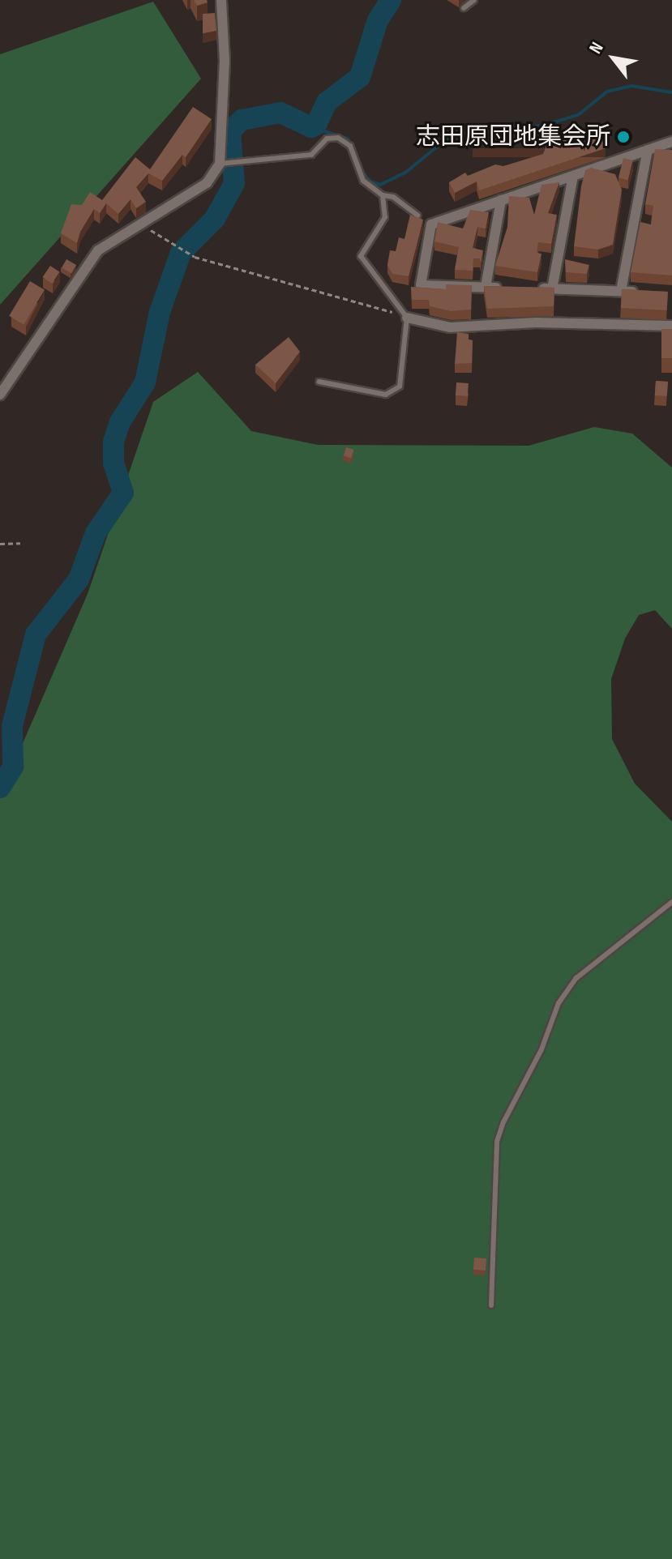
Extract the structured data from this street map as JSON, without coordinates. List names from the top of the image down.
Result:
{
  "places": ["志田原団地集会所"],
  "north": "top left"
}
